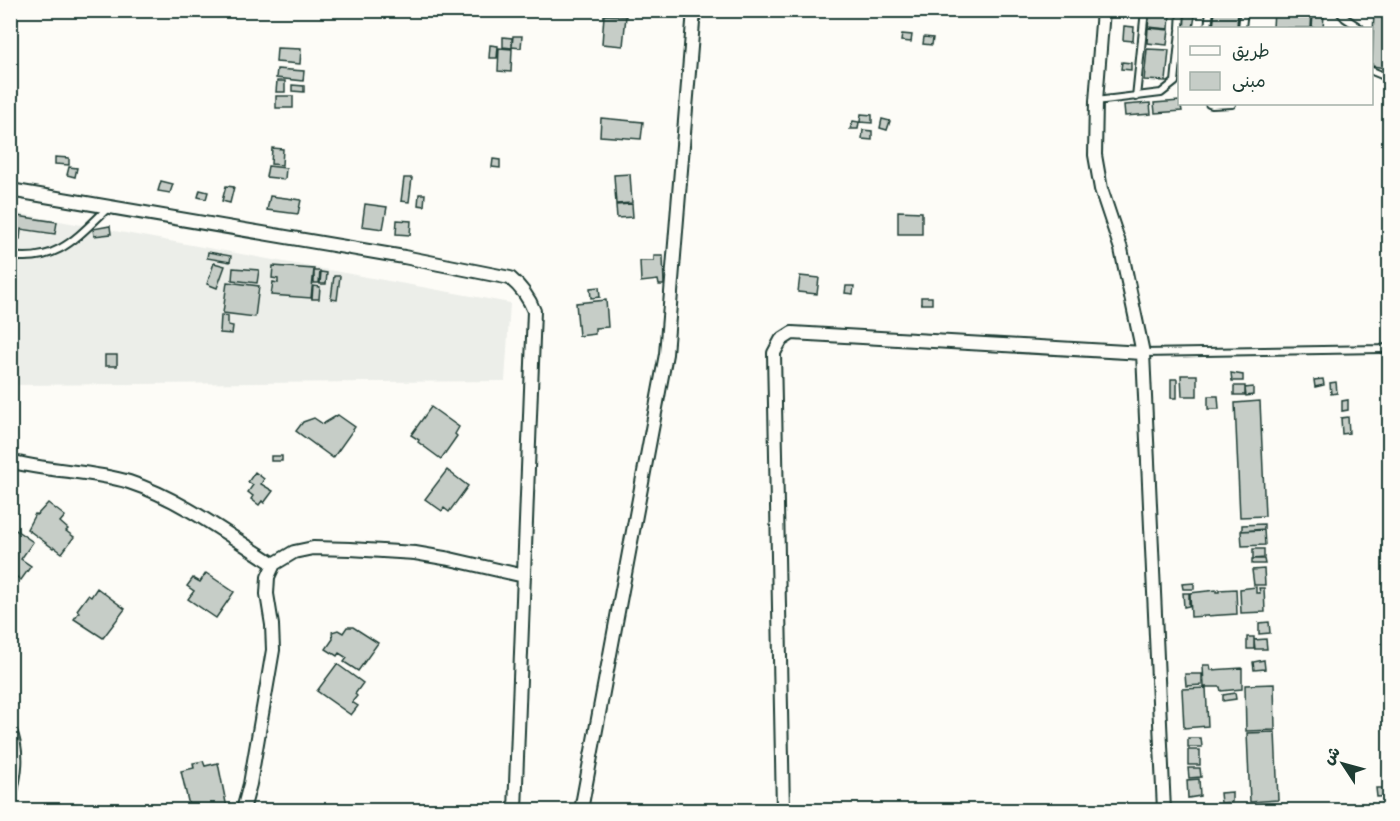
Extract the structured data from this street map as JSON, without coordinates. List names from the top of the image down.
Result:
{
  "legend": ["طريق", "مبنى"],
  "north": "top left"
}
